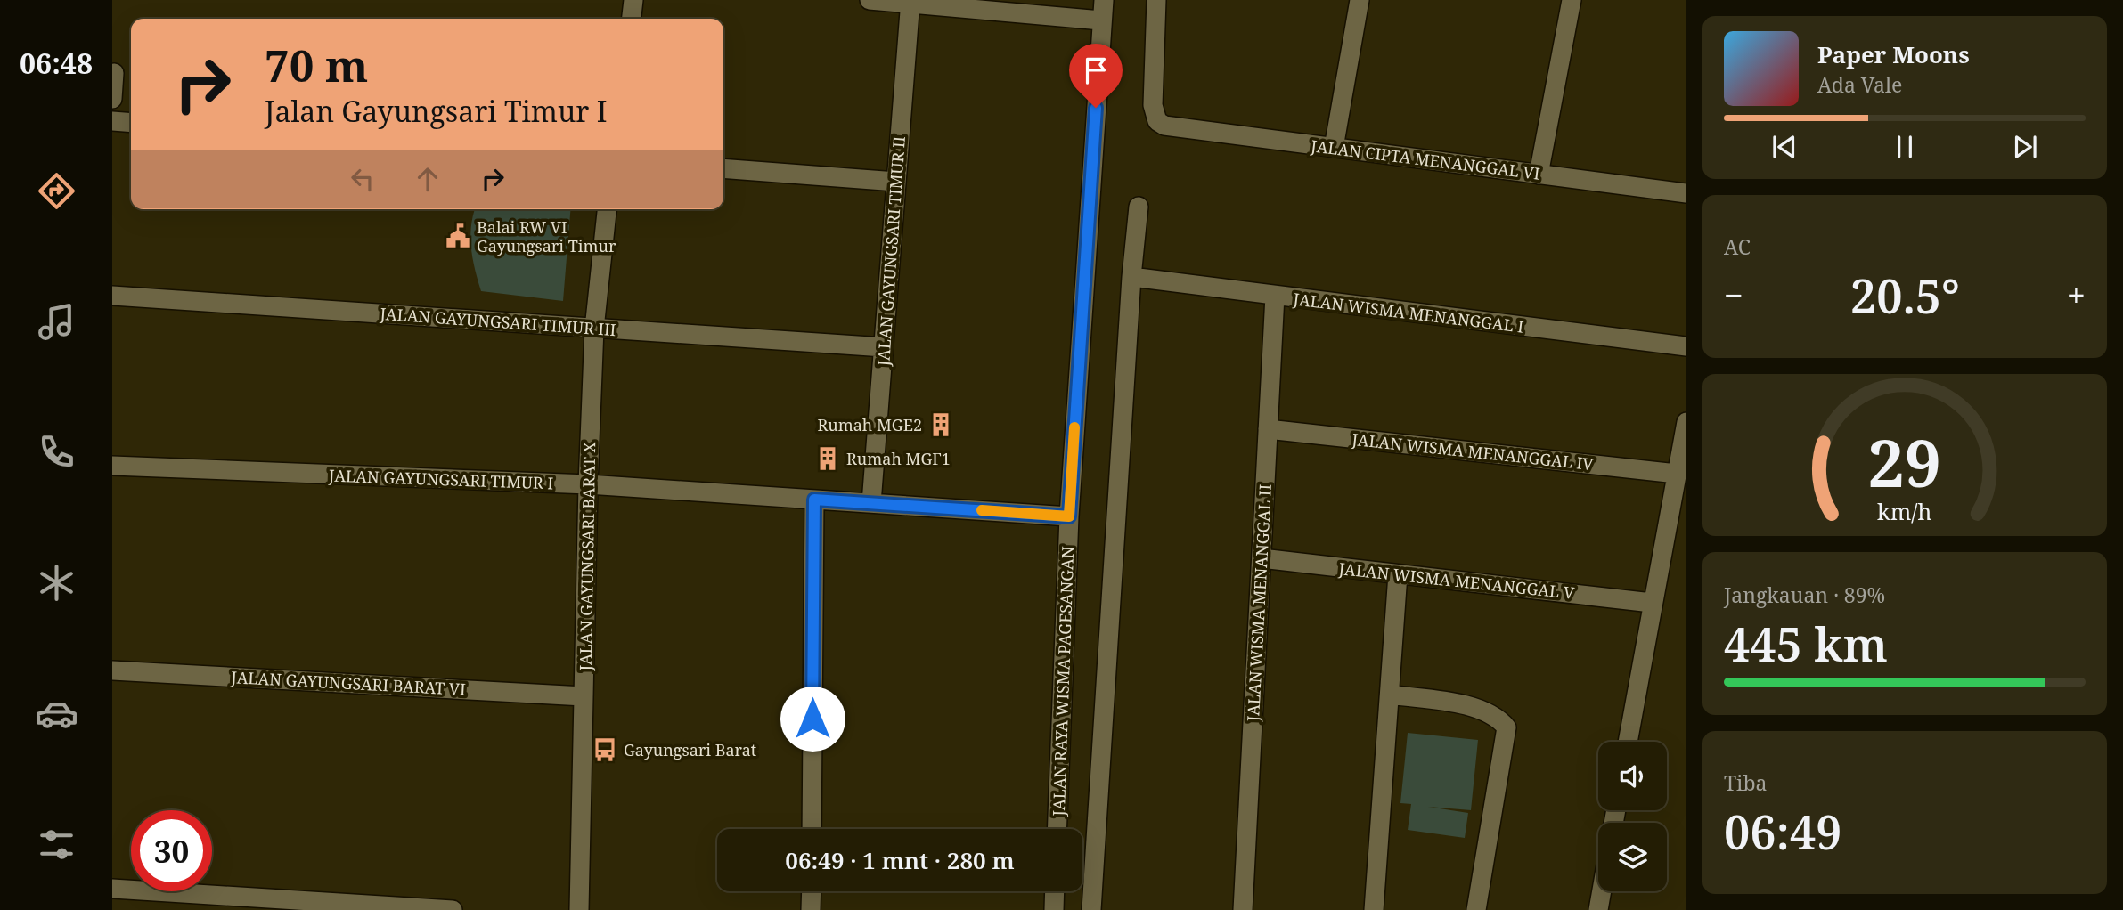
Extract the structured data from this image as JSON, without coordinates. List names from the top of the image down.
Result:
{
  "streets": {
    "street": [
      "JALAN CIPTA MENANGGAL VI",
      "JALAN GAYUNGSARI TIMUR II",
      "JALAN WISMA MENANGGAL I",
      "JALAN GAYUNGSARI TIMUR III",
      "JALAN WISMA MENANGGAL IV",
      "JALAN GAYUNGSARI TIMUR I",
      "JALAN GAYUNGSARI BARAT X",
      "JALAN WISMA MENANGGAL V",
      "JALAN WISMA MENANGGAL II",
      "JALAN RAYA WISMA PAGESANGAN",
      "JALAN GAYUNGSARI BARAT VI"
    ]
  },
  "crossings": [
    ["JALAN GAYUNGSARI TIMUR II", "JALAN GAYUNGSARI TIMUR III"],
    ["JALAN GAYUNGSARI TIMUR II", "JALAN GAYUNGSARI TIMUR I"],
    ["JALAN WISMA MENANGGAL I", "JALAN WISMA MENANGGAL II"],
    ["JALAN GAYUNGSARI TIMUR III", "JALAN GAYUNGSARI BARAT X"],
    ["JALAN WISMA MENANGGAL IV", "JALAN WISMA MENANGGAL II"],
    ["JALAN GAYUNGSARI TIMUR I", "JALAN GAYUNGSARI BARAT X"],
    ["JALAN GAYUNGSARI TIMUR I", "JALAN RAYA WISMA PAGESANGAN"],
    ["JALAN GAYUNGSARI BARAT X", "JALAN GAYUNGSARI BARAT VI"],
    ["JALAN WISMA MENANGGAL V", "JALAN WISMA MENANGGAL II"]
  ],
  "places": {
    "public building": ["Balai RW VI Gayungsari Timur"],
    "building": ["Rumah MGE2", "Rumah MGF1"],
    "bus stop": ["Gayungsari Barat"]
  },
  "page": {
    "tabs": "06:48",
    "turn": ["70 m", "Jalan Gayungsari Timur I"],
    "song": ["Paper Moons", "Ada Vale"],
    "tile": [
      "AC",
      ["Jangkauan · 89%", "445 km"],
      ["Tiba", "06:49"]
    ],
    "heat": ["−", "20.5°", "+"],
    "limit": "30",
    "trip": "06:49 · 1 mnt · 280 m",
    "gauge": ["29", "km/h"]
  }
}
